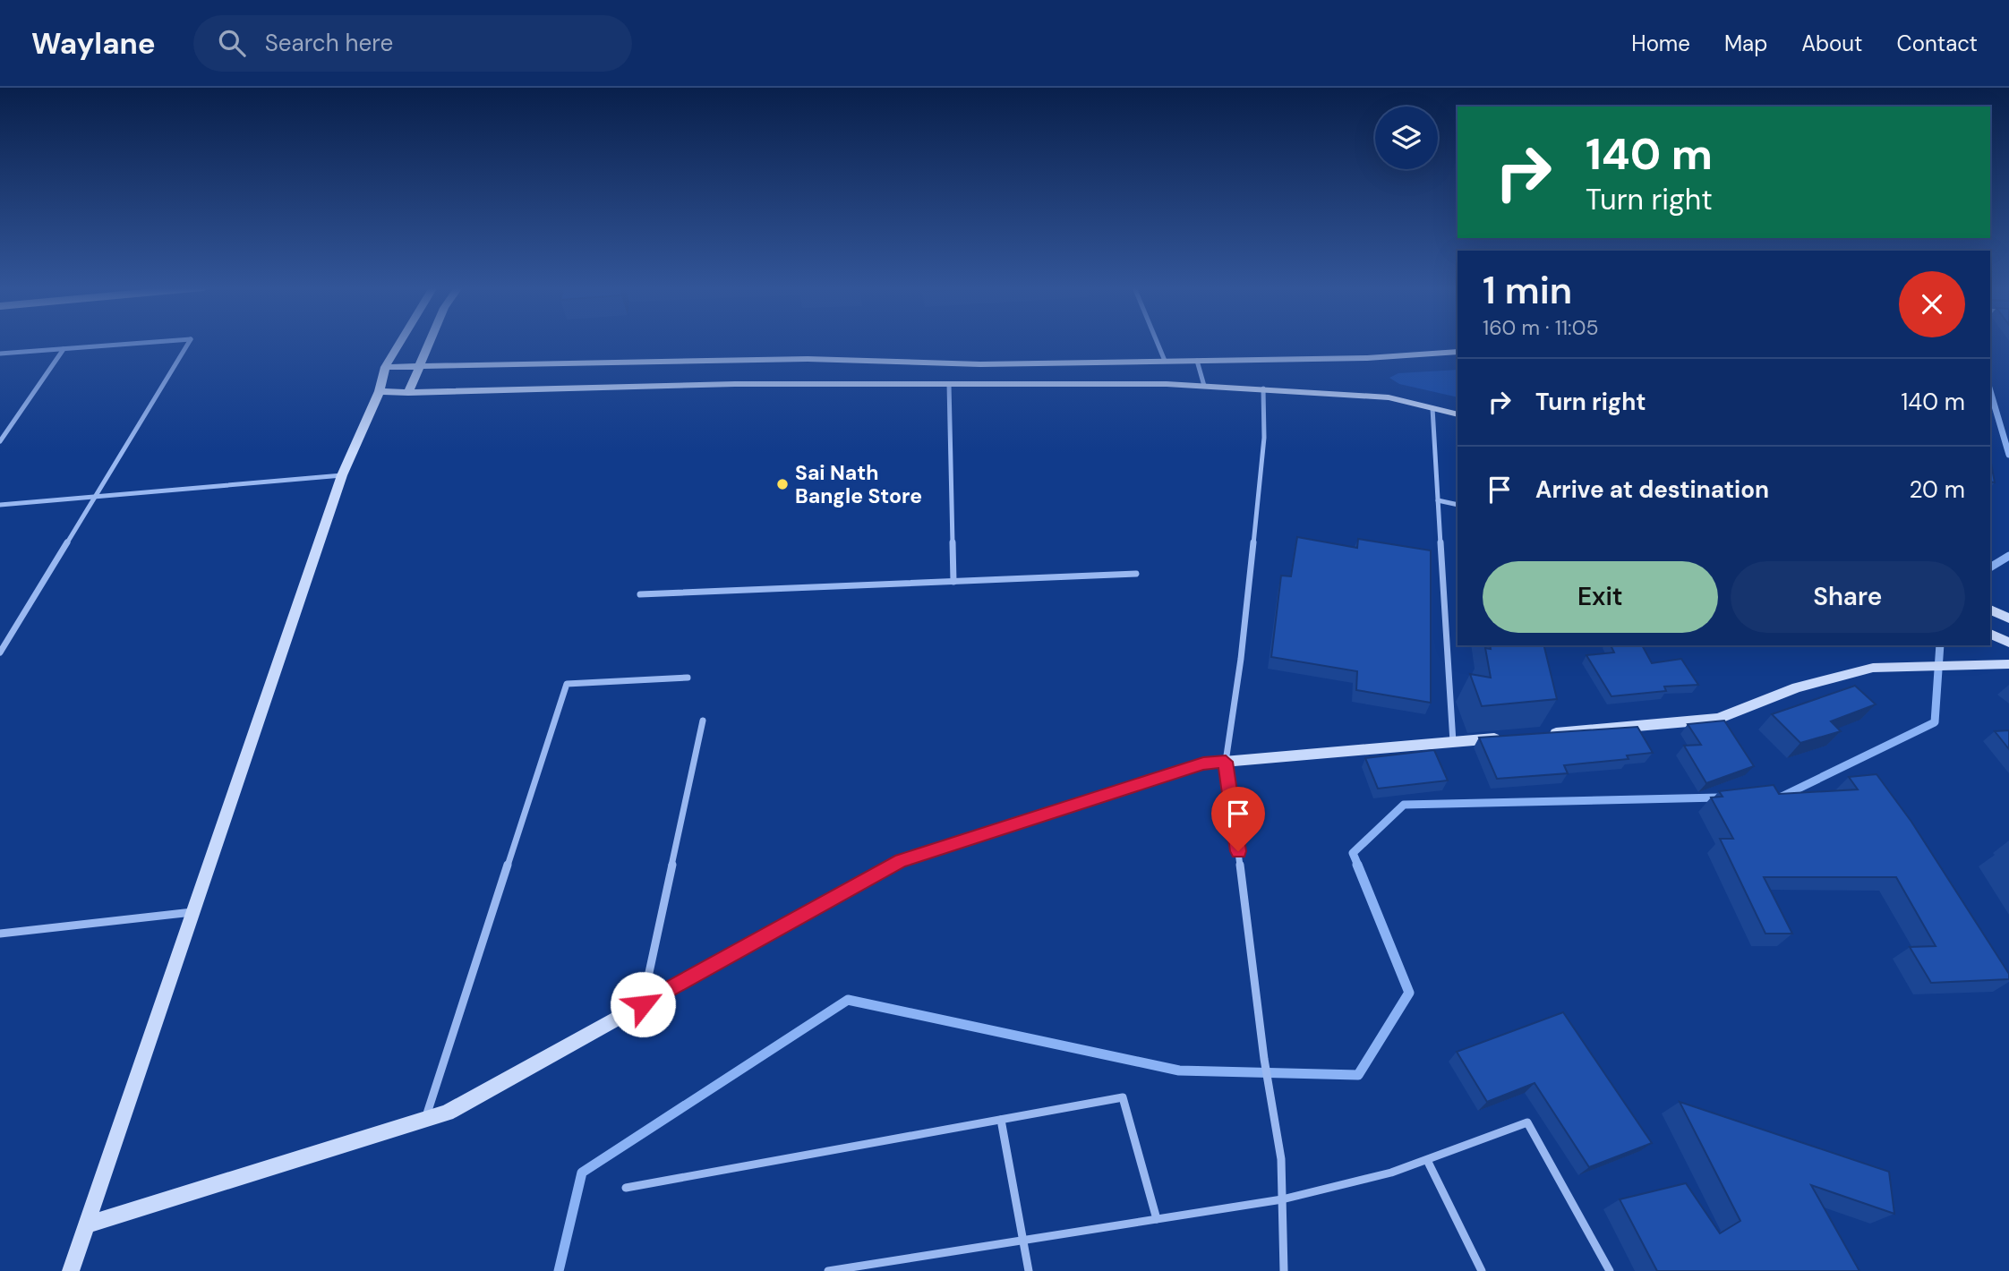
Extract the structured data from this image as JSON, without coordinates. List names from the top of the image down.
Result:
{
  "places": ["Sai Nath Bangle Store"],
  "page": {
    "header": "Waylane",
    "search": "Search here",
    "nav": [
      "Home",
      "Map",
      "About",
      "Contact"
    ],
    "turn": ["140 m", "Turn right"],
    "heading": ["1 min", "160 m · 11:05"],
    "list": [
      {
        "name": "Turn right",
        "value": "140 m"
      },
      {
        "name": "Arrive at destination",
        "value": "20 m"
      }
    ],
    "buttons": ["Exit", "Share"]
  }
}
